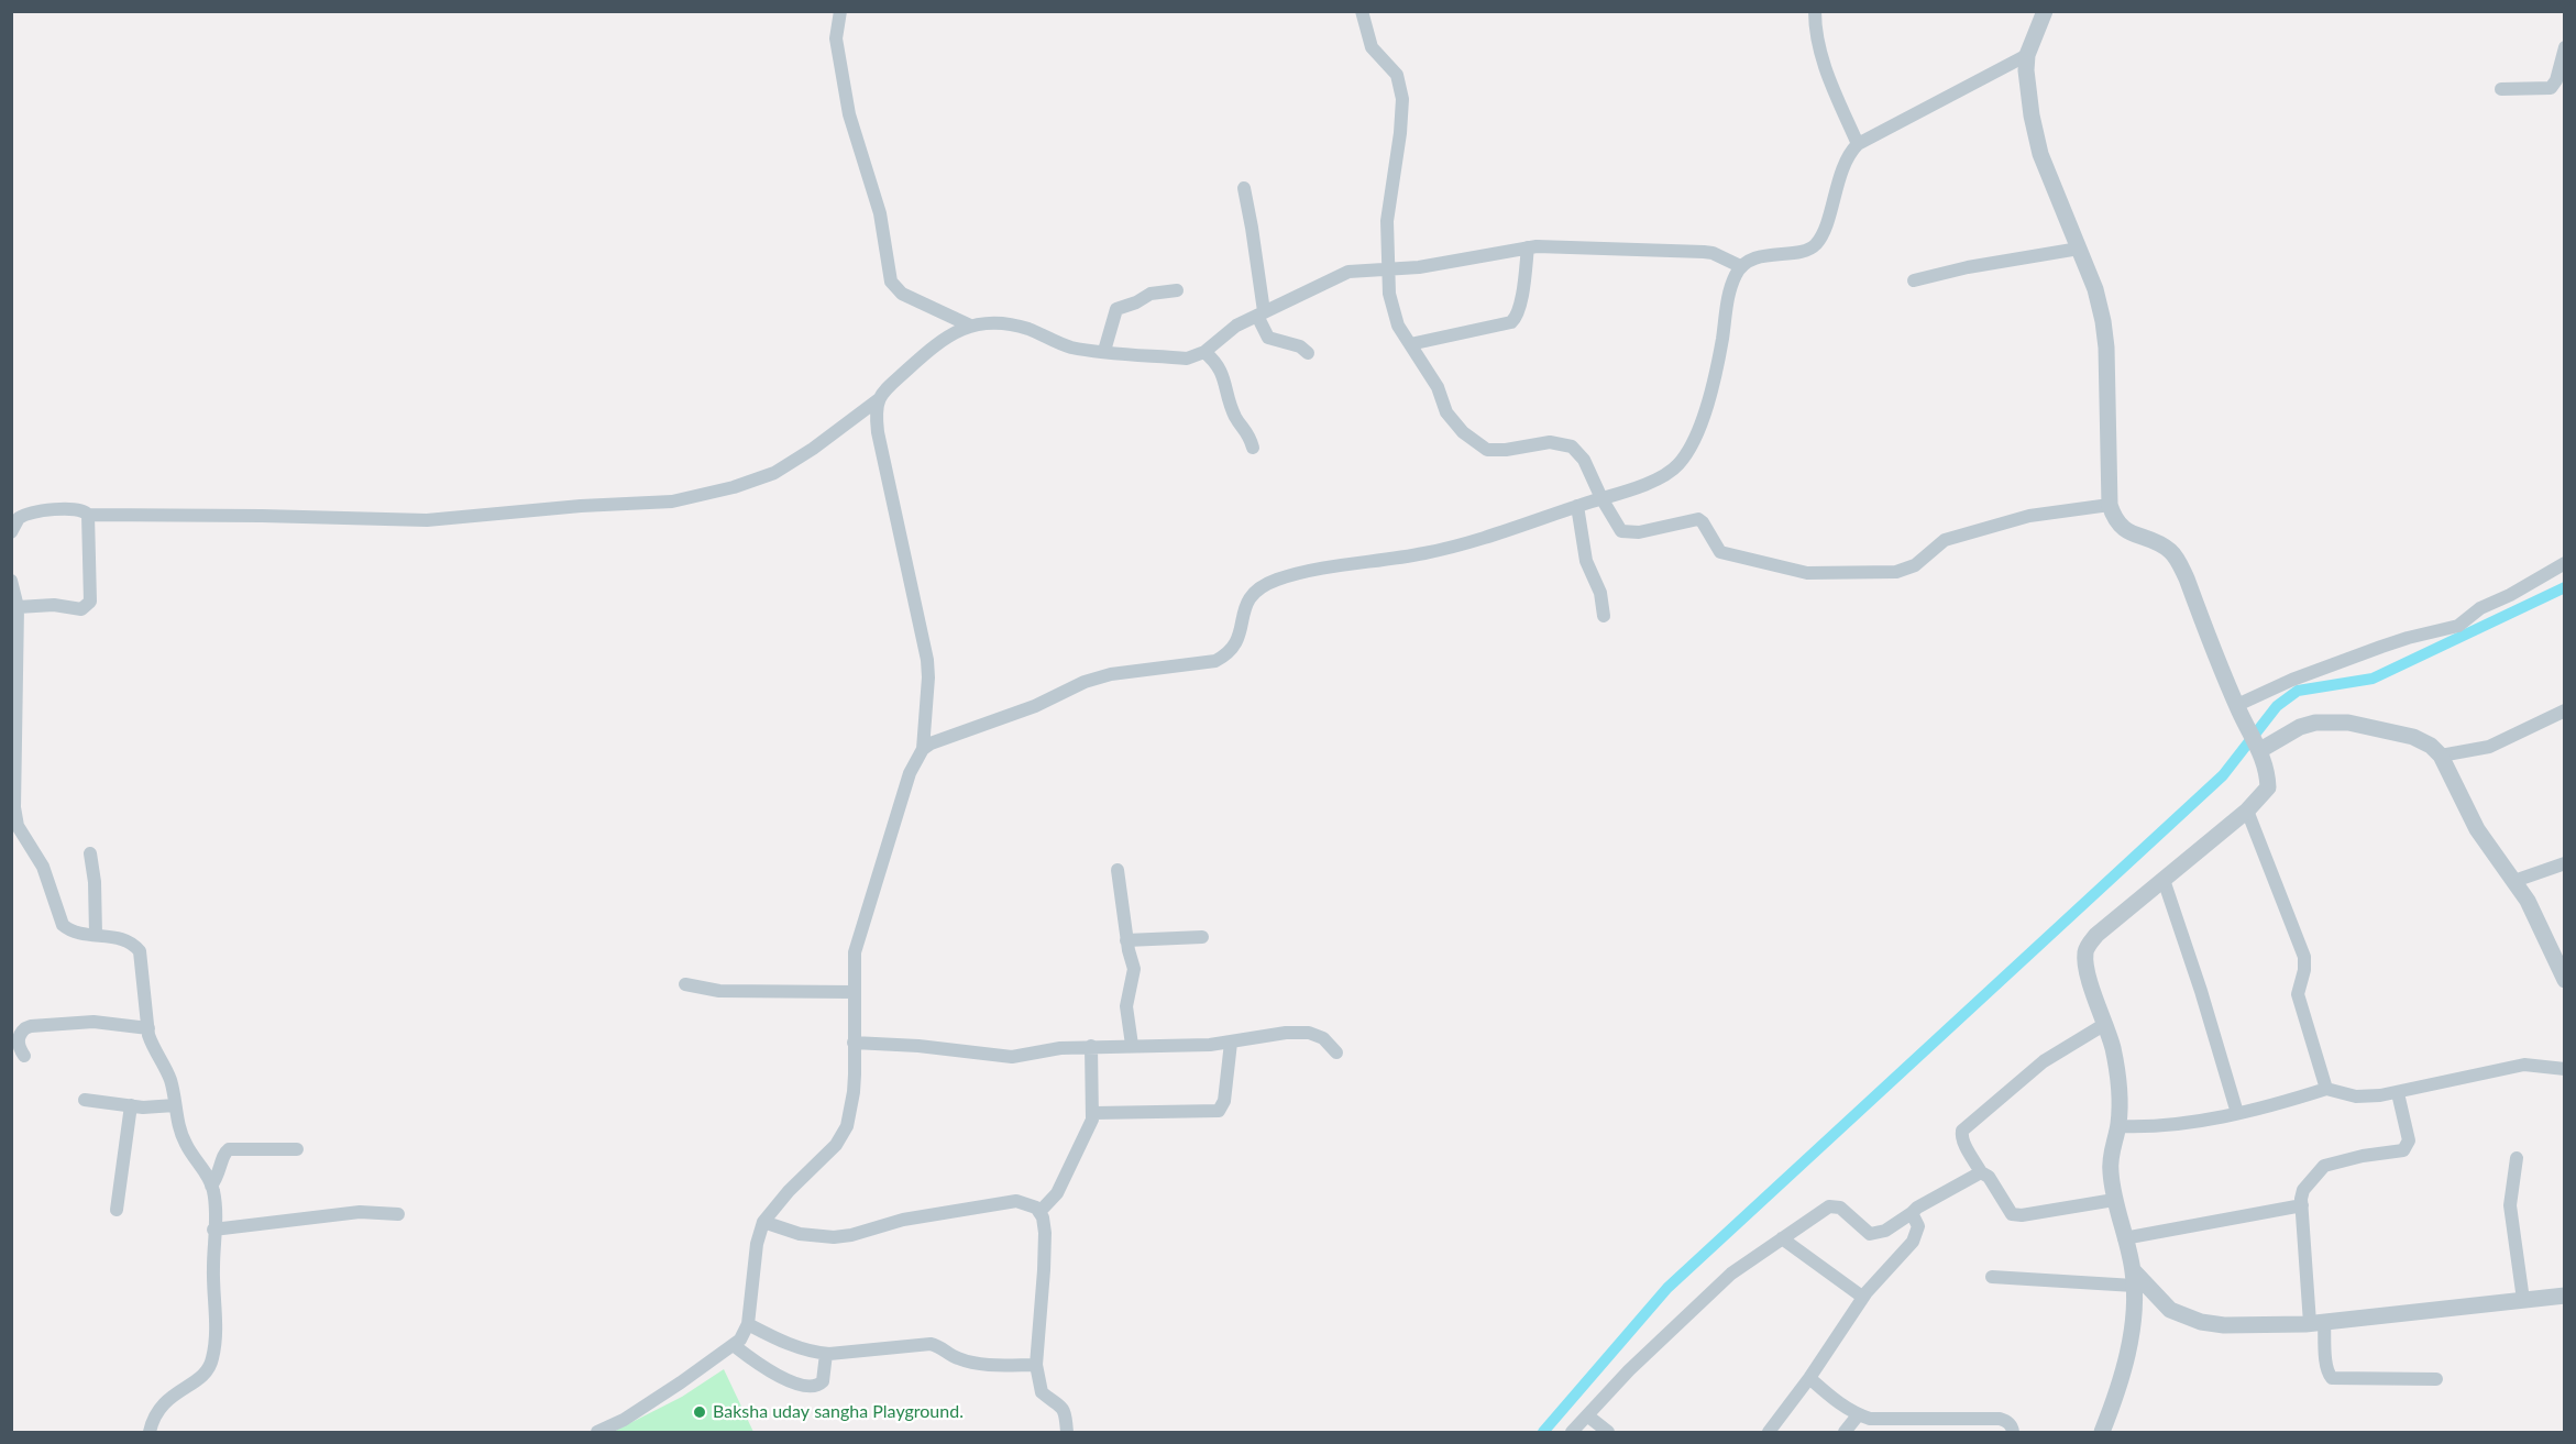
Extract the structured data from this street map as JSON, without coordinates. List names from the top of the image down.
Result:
{
  "places": ["Baksha uday sangha Playground."]
}
